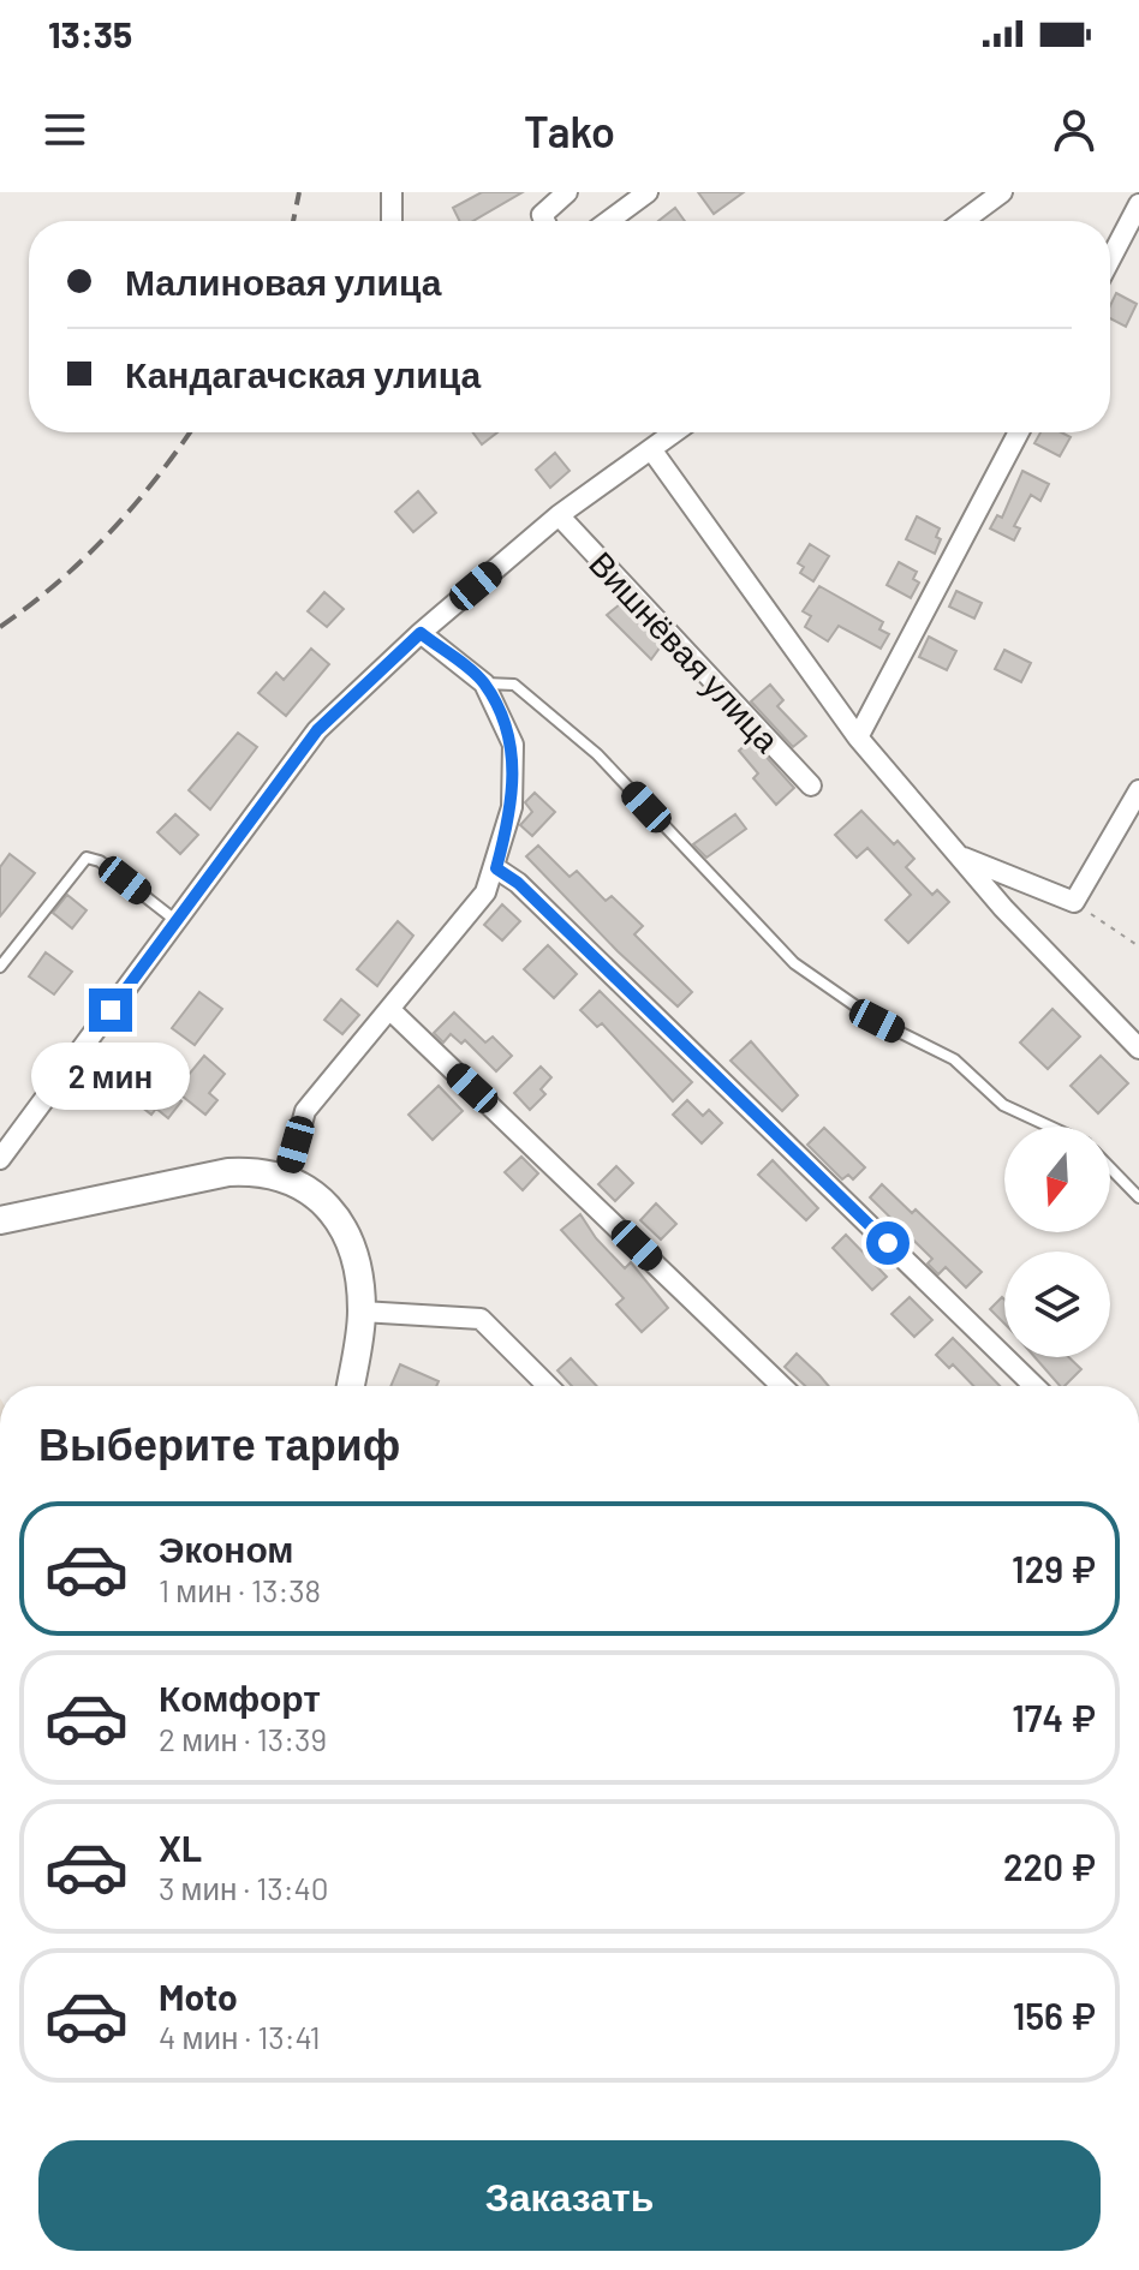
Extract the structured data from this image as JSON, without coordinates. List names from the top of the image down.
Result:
{
  "streets": {
    "street": ["Вишнёвая улица"]
  },
  "north": "bottom",
  "page": {
    "status": "13:35",
    "header": "Tako",
    "banner": ["Малиновая улица", "Кандагачская улица"],
    "bubble": "2 мин",
    "heading": "Выберите тариф",
    "list": [
      {
        "name": "Эконом",
        "note": "1 мин · 13:38",
        "value": "129 ₽"
      },
      {
        "name": "Комфорт",
        "note": "2 мин · 13:39",
        "value": "174 ₽"
      },
      {
        "name": "XL",
        "note": "3 мин · 13:40",
        "value": "220 ₽"
      },
      {
        "name": "Moto",
        "note": "4 мин · 13:41",
        "value": "156 ₽"
      }
    ],
    "buttons": "Заказать"
  }
}
